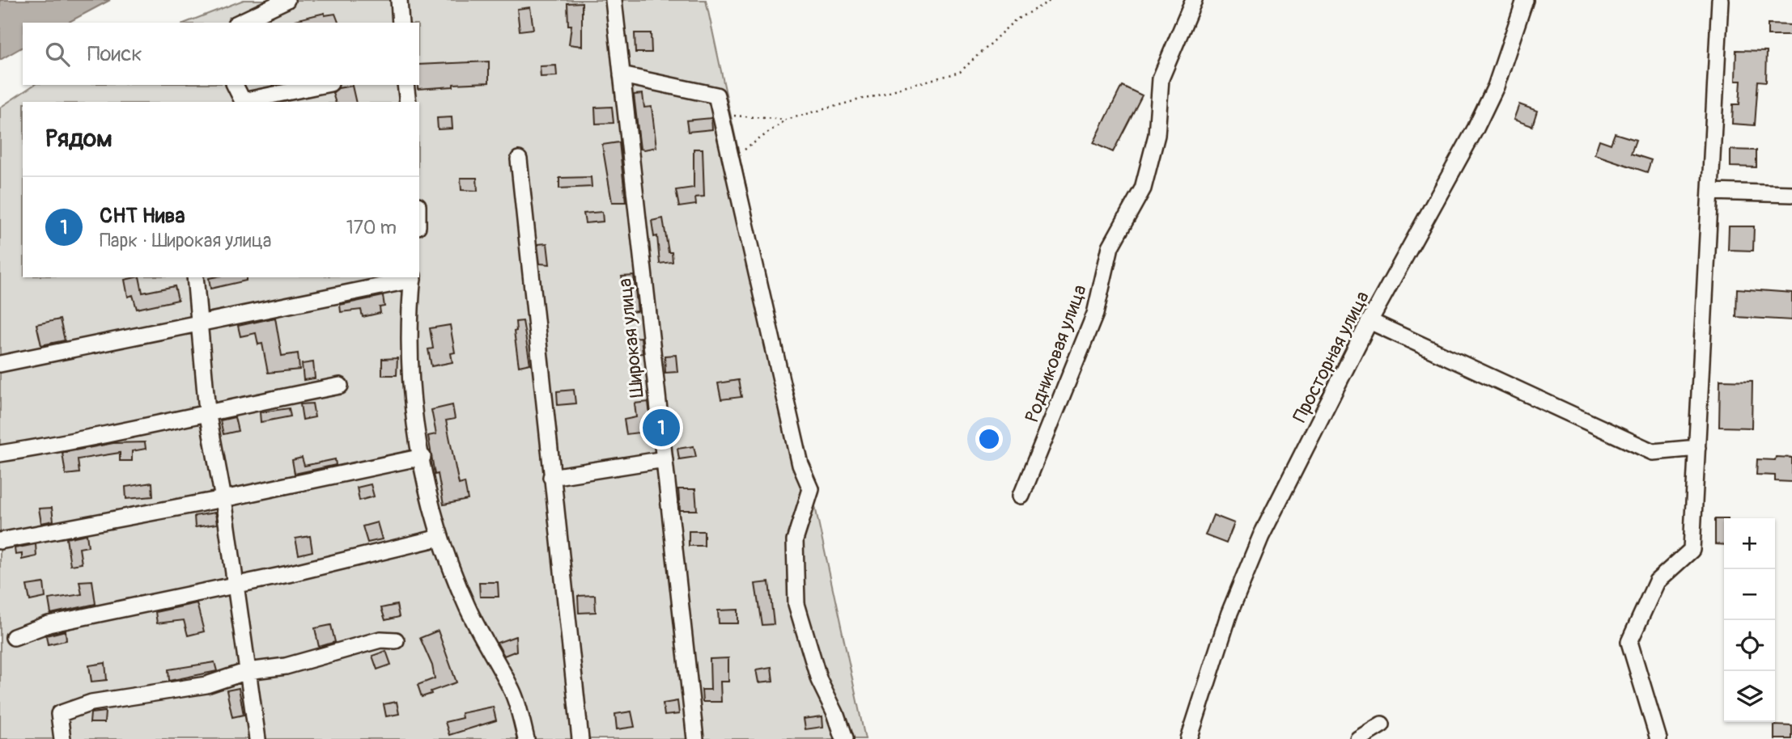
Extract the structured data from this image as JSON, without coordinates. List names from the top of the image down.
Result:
{
  "streets": {
    "street": ["Широкая улица", "Родниковая улица", "Просторная улица"]
  },
  "page": {
    "search": "Поиск",
    "heading": "Рядом",
    "list": [
      {
        "mark": "1",
        "name": "СНТ Нива",
        "note": "Парк · Широкая улица",
        "value": "170 m"
      }
    ],
    "pins": "1",
    "map_buttons": ["+", "−"]
  }
}
